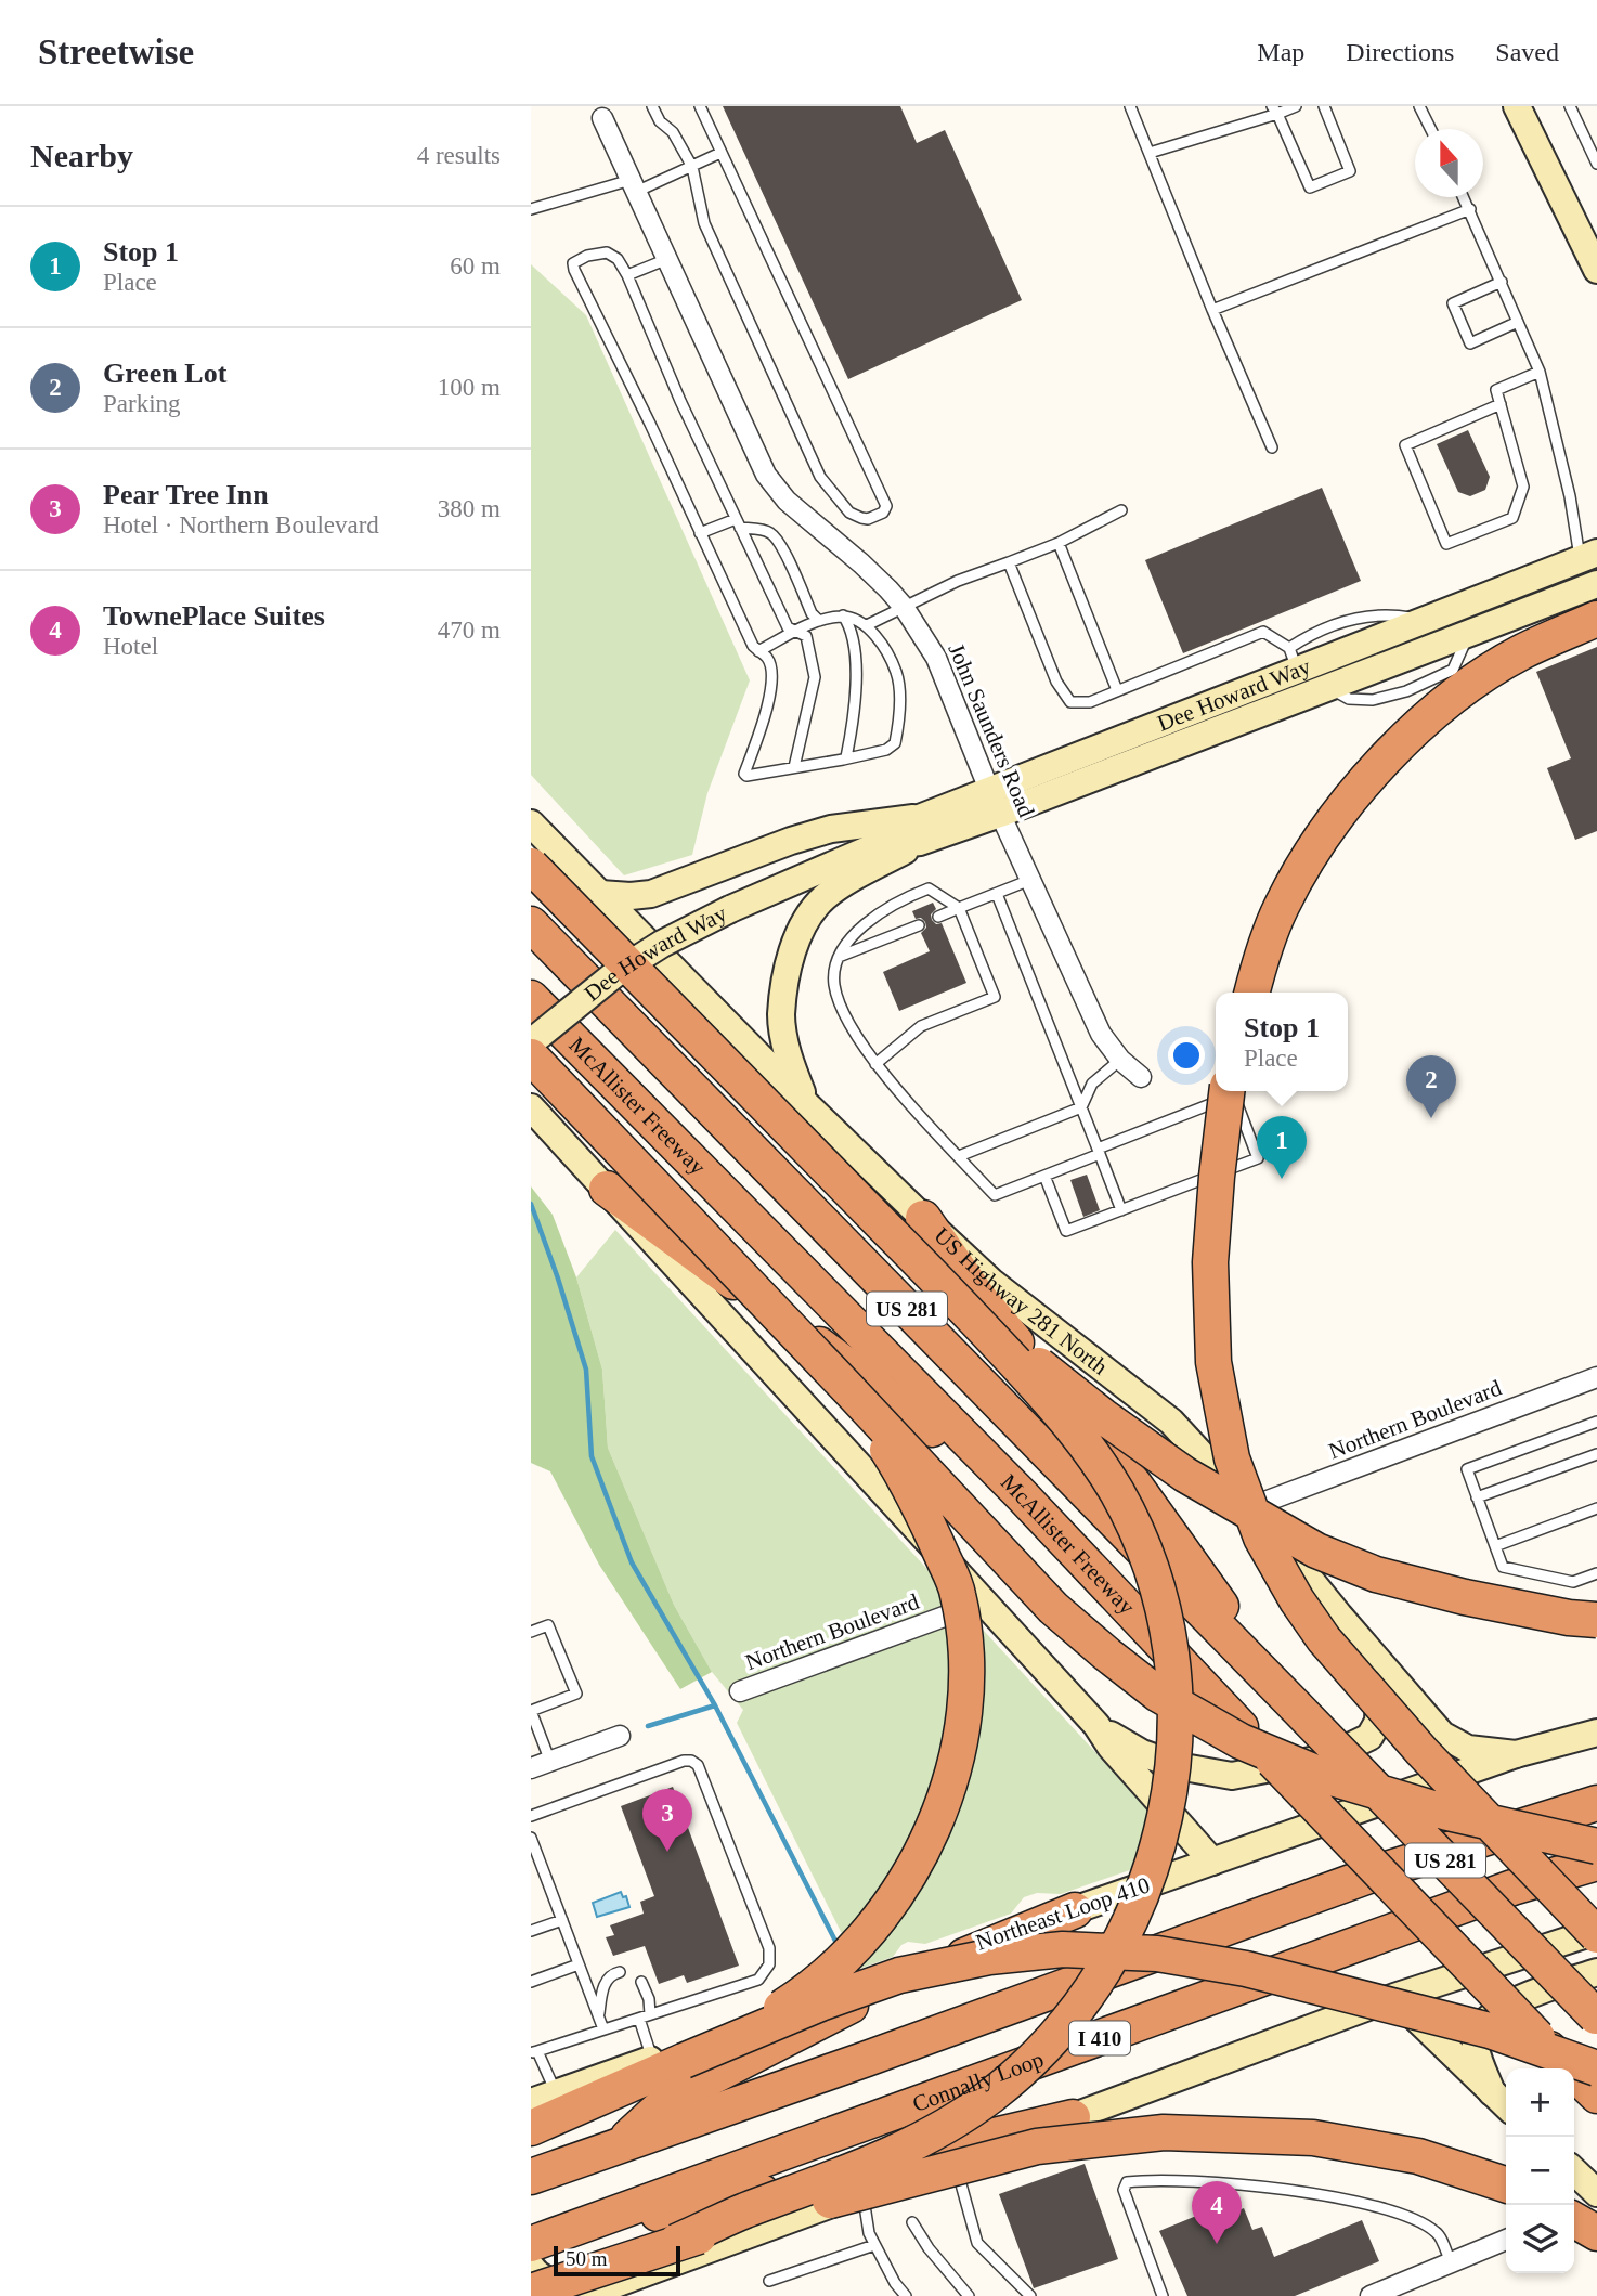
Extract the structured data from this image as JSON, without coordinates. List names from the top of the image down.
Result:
{
  "streets": {
    "highway": [
      "McAllister Freeway",
      "US 281",
      "I 410",
      "Connally Loop"
    ],
    "main road": ["Dee Howard Way", "US Highway 281 North", "Northeast Loop 410"],
    "street": ["John Saunders Road", "Northern Boulevard"]
  },
  "crossings": [
    ["Dee Howard Way", "John Saunders Road"],
    ["US Highway 281 North", "Northern Boulevard"],
    ["US Highway 281 North", "Northeast Loop 410"]
  ],
  "scale_bar": "50 m",
  "north": "top",
  "page": {
    "header": "Streetwise",
    "nav": ["Map", "Directions", "Saved"],
    "heading": ["Nearby", "4 results"],
    "list": [
      {
        "mark": "1",
        "name": "Stop 1",
        "note": "Place",
        "value": "60 m"
      },
      {
        "mark": "2",
        "name": "Green Lot",
        "note": "Parking",
        "value": "100 m"
      },
      {
        "mark": "3",
        "name": "Pear Tree Inn",
        "note": "Hotel · Northern Boulevard",
        "value": "380 m"
      },
      {
        "mark": "4",
        "name": "TownePlace Suites",
        "note": "Hotel",
        "value": "470 m"
      }
    ],
    "popup": ["Stop 1", "Place"],
    "pins": [
      "2",
      "1",
      "3",
      "4"
    ],
    "map_buttons": ["+", "−"],
    "scale": "50 m"
  }
}
